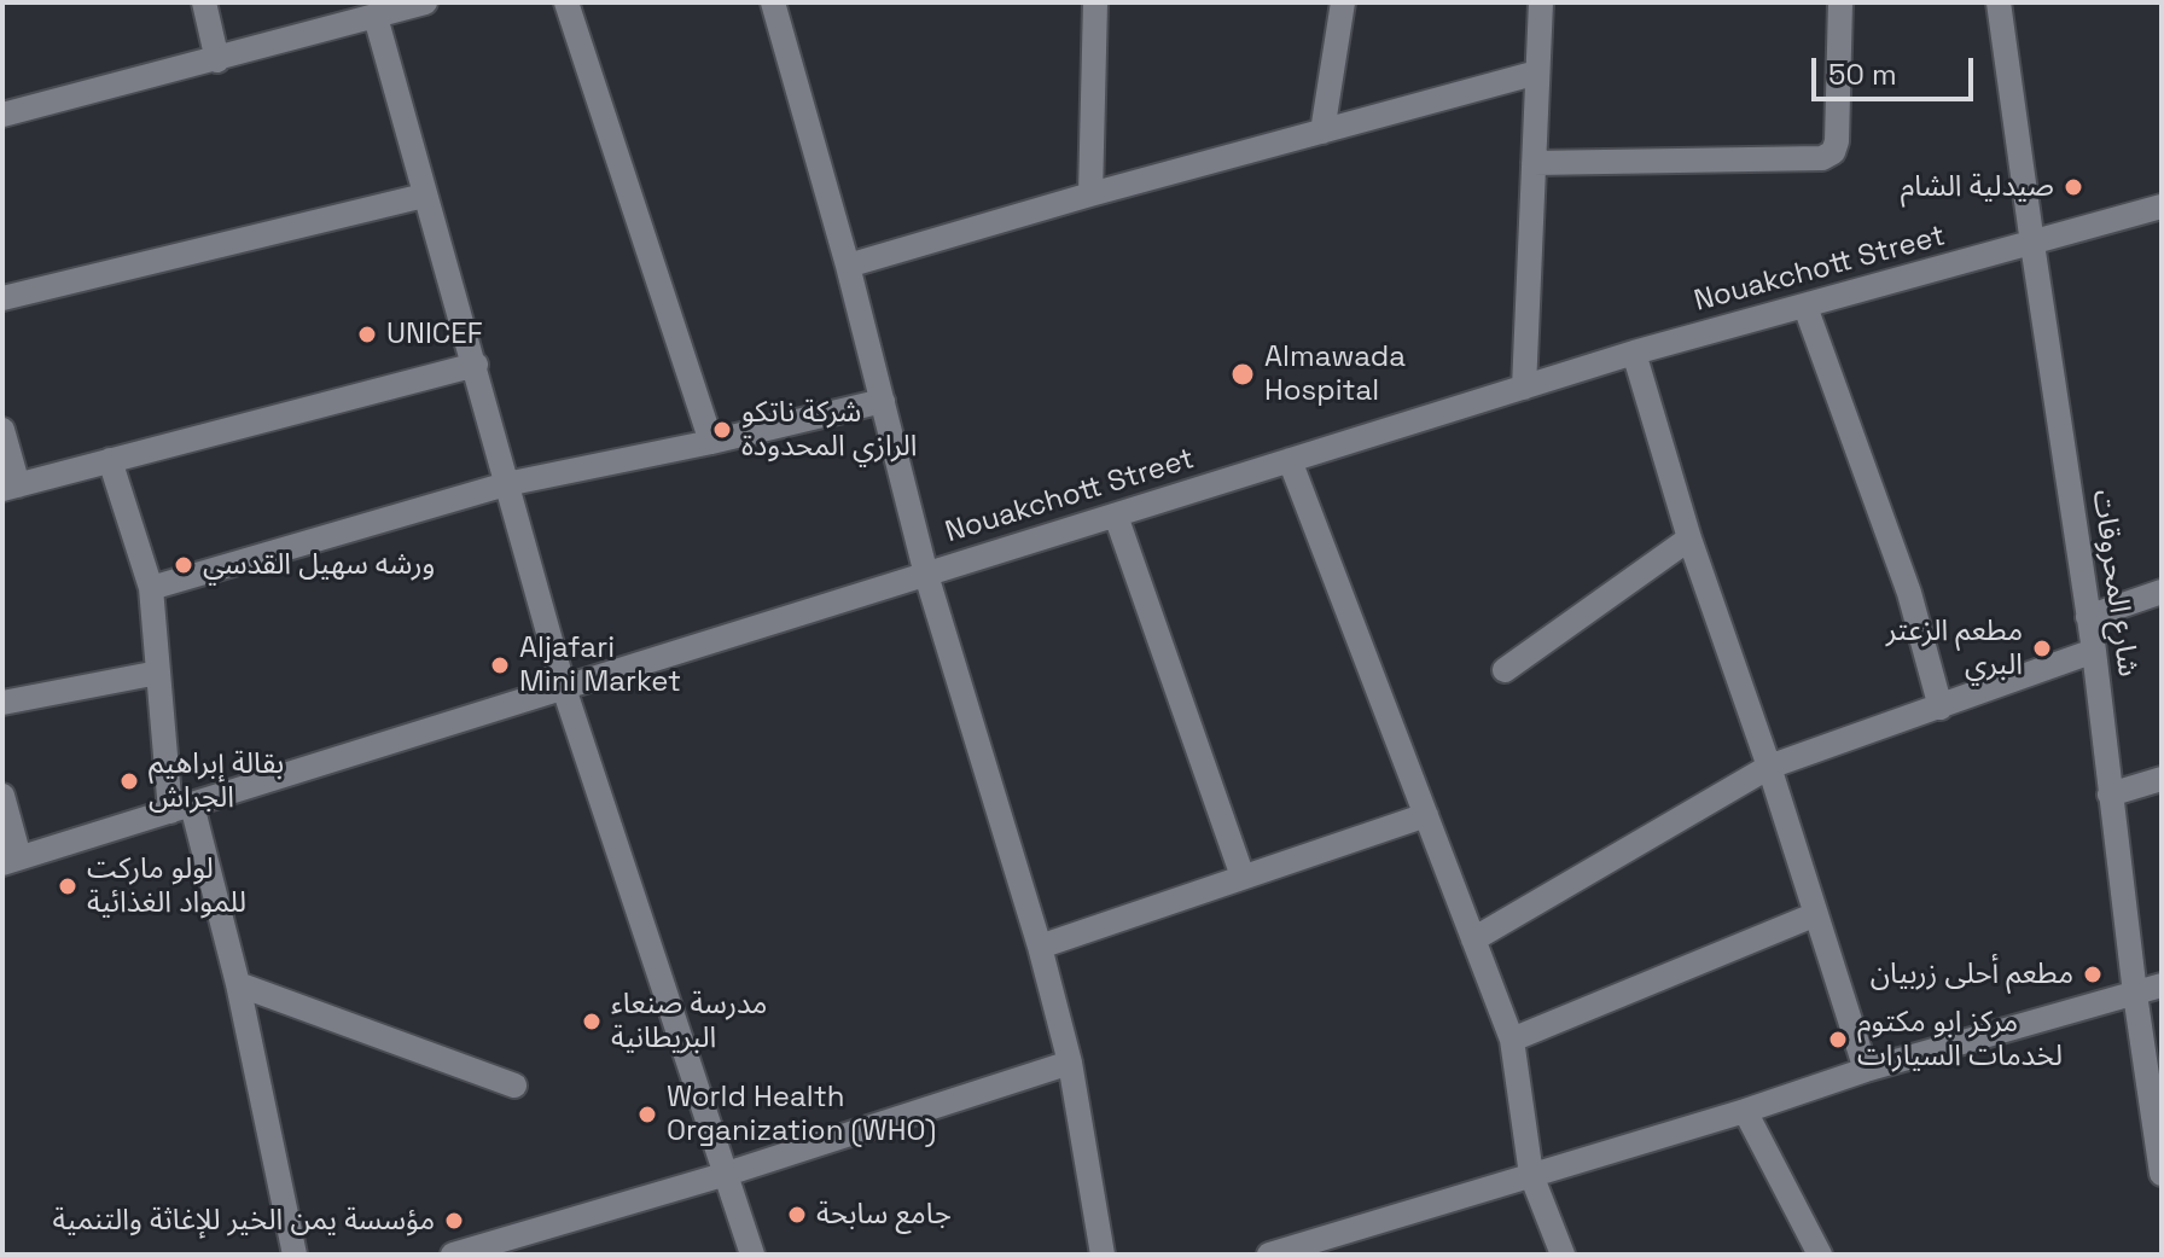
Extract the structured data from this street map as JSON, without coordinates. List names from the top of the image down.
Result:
{
  "streets": {
    "street": ["Nouakchott Street", "شارع المحروقات"]
  },
  "crossings": [
    ["Nouakchott Street", "شارع المحروقات"]
  ],
  "places": [
    "صيدلية الشام",
    "UNICEF",
    "Almawada Hospital",
    "شركة ناتكو الرازي المحدودة",
    "ورشه سهيل القدسي",
    "مطعم الزعتر البري",
    "Aljafari Mini Market",
    "بقالة إبراهيم الجراش",
    "لولو ماركت للمواد الغذائية",
    "مطعم أحلى زربيان",
    "مدرسة صنعاء البريطانية",
    "مركز ابو مكتوم لخدمات السيارات",
    "World Health Organization (WHO)",
    "جامع سابحة",
    "مؤسسة يمن الخير للإغاثة والتنمية"
  ],
  "scale_bar": "50 m"
}
